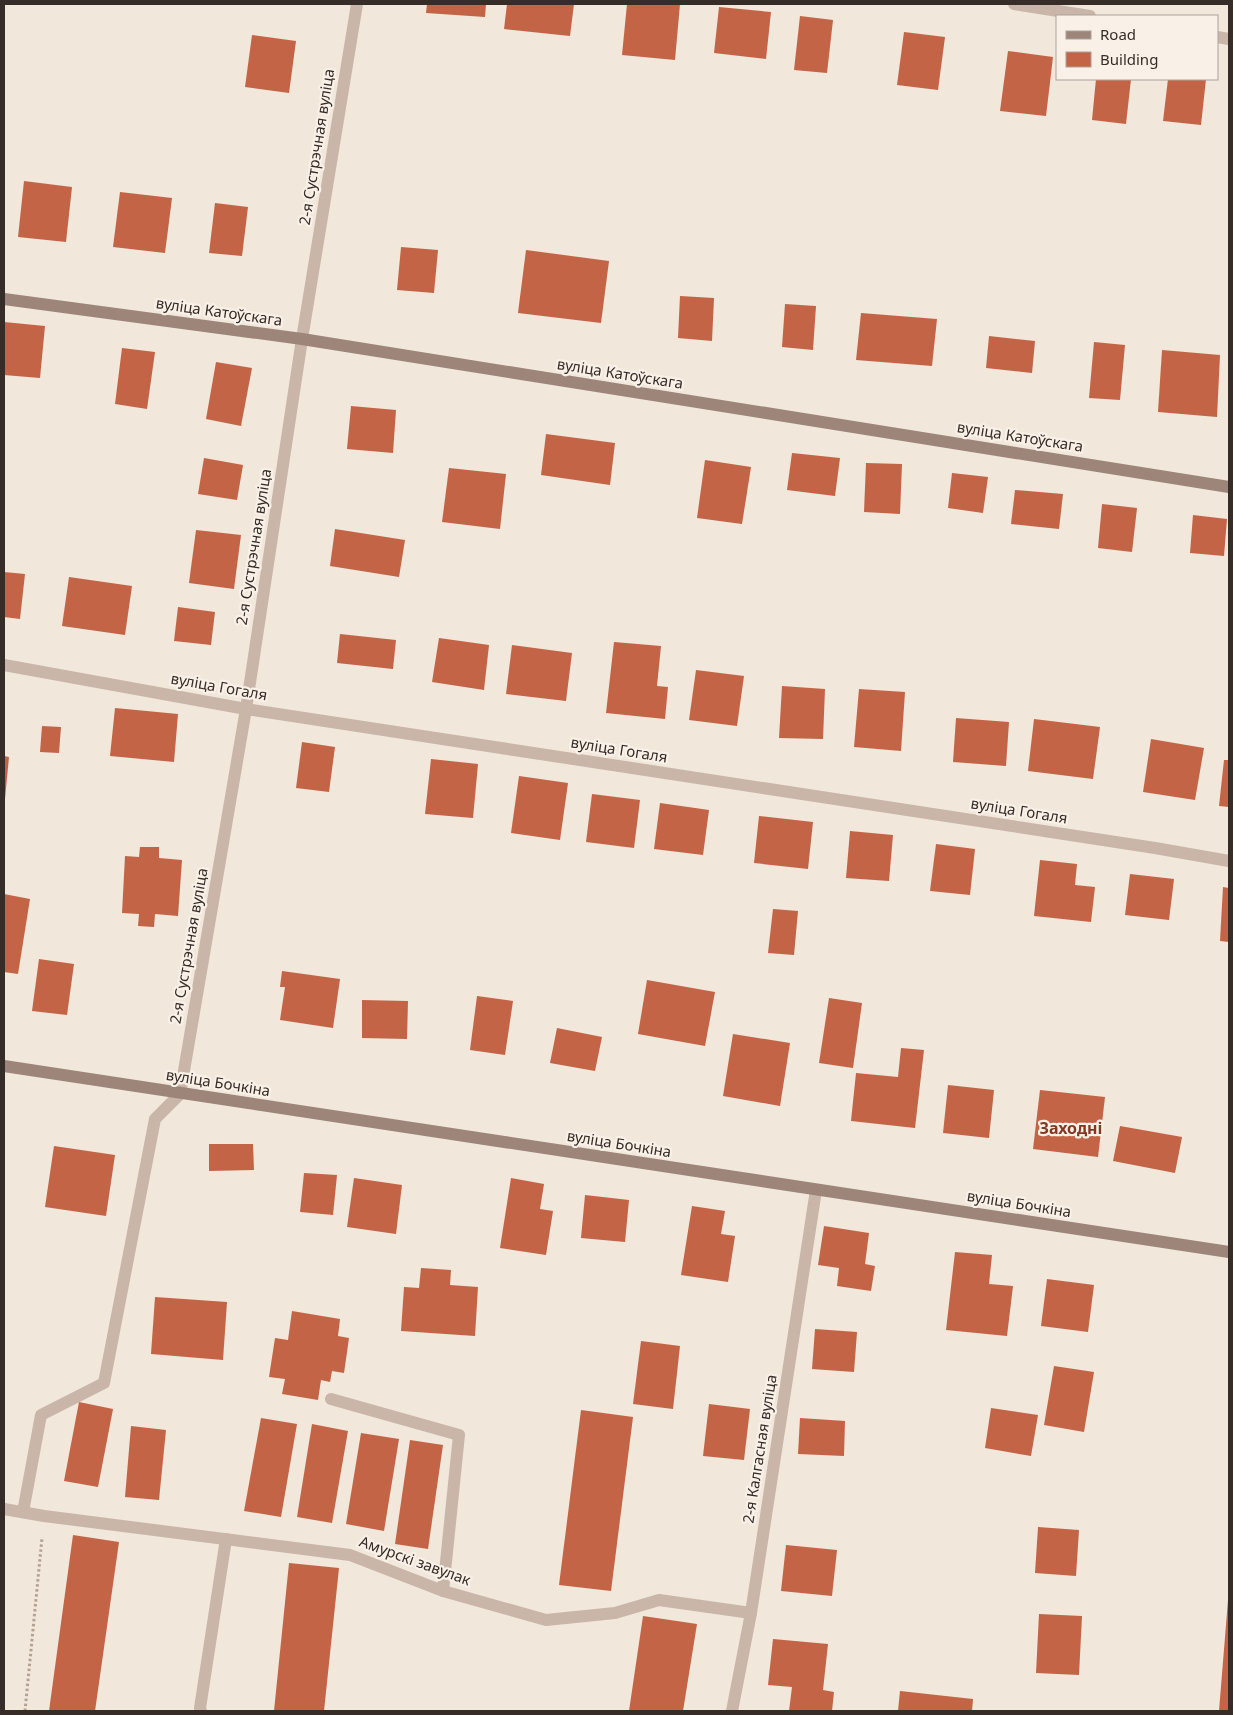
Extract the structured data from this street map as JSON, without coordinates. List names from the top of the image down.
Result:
{
  "streets": {
    "main road": ["вуліца Катоўскага", "вуліца Бочкіна"],
    "street": [
      "2-я Сустрэчная вуліца",
      "вуліца Гогаля",
      "2-я Калгасная вуліца",
      "Амурскі завулак"
    ]
  },
  "crossings": [
    ["2-я Сустрэчная вуліца", "вуліца Катоўскага"],
    ["2-я Сустрэчная вуліца", "вуліца Гогаля"],
    ["2-я Сустрэчная вуліца", "вуліца Бочкіна"],
    ["вуліца Бочкіна", "2-я Калгасная вуліца"],
    ["2-я Калгасная вуліца", "Амурскі завулак"]
  ],
  "districts": ["Заходні"],
  "legend": ["Road", "Building"]
}
